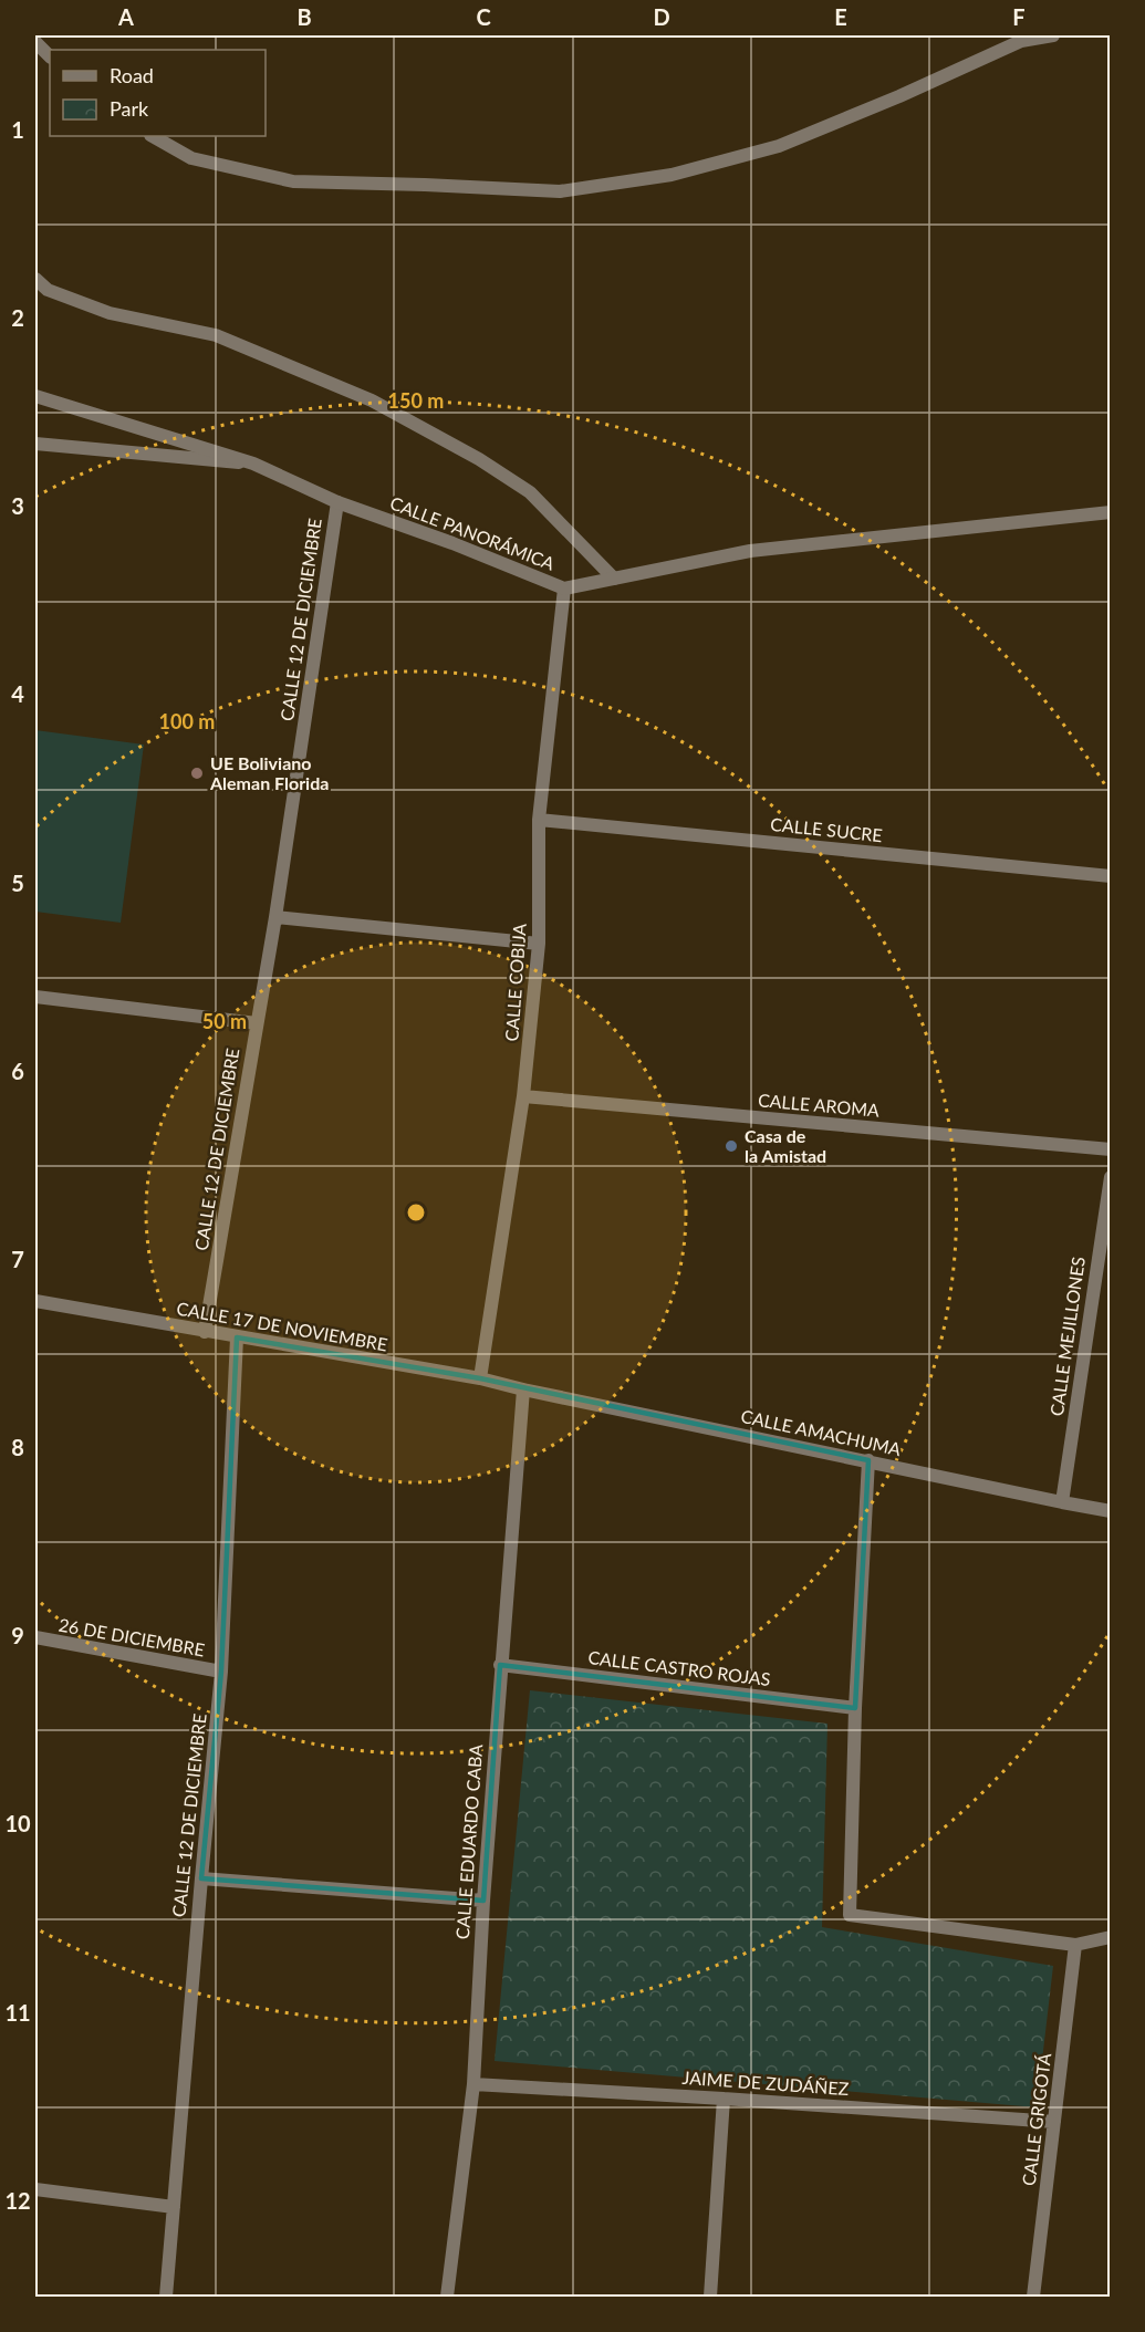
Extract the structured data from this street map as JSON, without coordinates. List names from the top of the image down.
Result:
{
  "streets": {
    "street": [
      "CALLE PANORÁMICA",
      "CALLE 12 DE DICIEMBRE",
      "CALLE SUCRE",
      "CALLE COBIJA",
      "CALLE AROMA",
      "CALLE 17 DE NOVIEMBRE",
      "CALLE MEJILLONES",
      "CALLE AMACHUMA",
      "26 DE DICIEMBRE",
      "CALLE CASTRO ROJAS",
      "CALLE EDUARDO CABA",
      "JAIME DE ZUDÁÑEZ",
      "CALLE GRIGOTÁ"
    ]
  },
  "crossings": [
    ["CALLE PANORÁMICA", "CALLE 12 DE DICIEMBRE"],
    ["CALLE PANORÁMICA", "CALLE COBIJA"],
    ["CALLE 12 DE DICIEMBRE", "CALLE 17 DE NOVIEMBRE"],
    ["CALLE 12 DE DICIEMBRE", "26 DE DICIEMBRE"],
    ["CALLE SUCRE", "CALLE COBIJA"],
    ["CALLE COBIJA", "CALLE AROMA"],
    ["CALLE COBIJA", "CALLE 17 DE NOVIEMBRE"],
    ["CALLE 17 DE NOVIEMBRE", "CALLE AMACHUMA"],
    ["CALLE 17 DE NOVIEMBRE", "CALLE EDUARDO CABA"],
    ["CALLE MEJILLONES", "CALLE AMACHUMA"],
    ["CALLE AMACHUMA", "CALLE EDUARDO CABA"],
    ["CALLE CASTRO ROJAS", "CALLE EDUARDO CABA"],
    ["CALLE EDUARDO CABA", "JAIME DE ZUDÁÑEZ"],
    ["JAIME DE ZUDÁÑEZ", "CALLE GRIGOTÁ"]
  ],
  "places": ["UE Boliviano Aleman Florida", "Casa de la Amistad"],
  "legend": ["Road", "Park"],
  "grid": {
    "columns": [
      "A",
      "B",
      "C",
      "D",
      "E",
      "F"
    ],
    "rows": [
      "1",
      "2",
      "3",
      "4",
      "5",
      "6",
      "7",
      "8",
      "9",
      "10",
      "11",
      "12"
    ]
  },
  "rings": ["150 m", "100 m", "50 m"]
}
